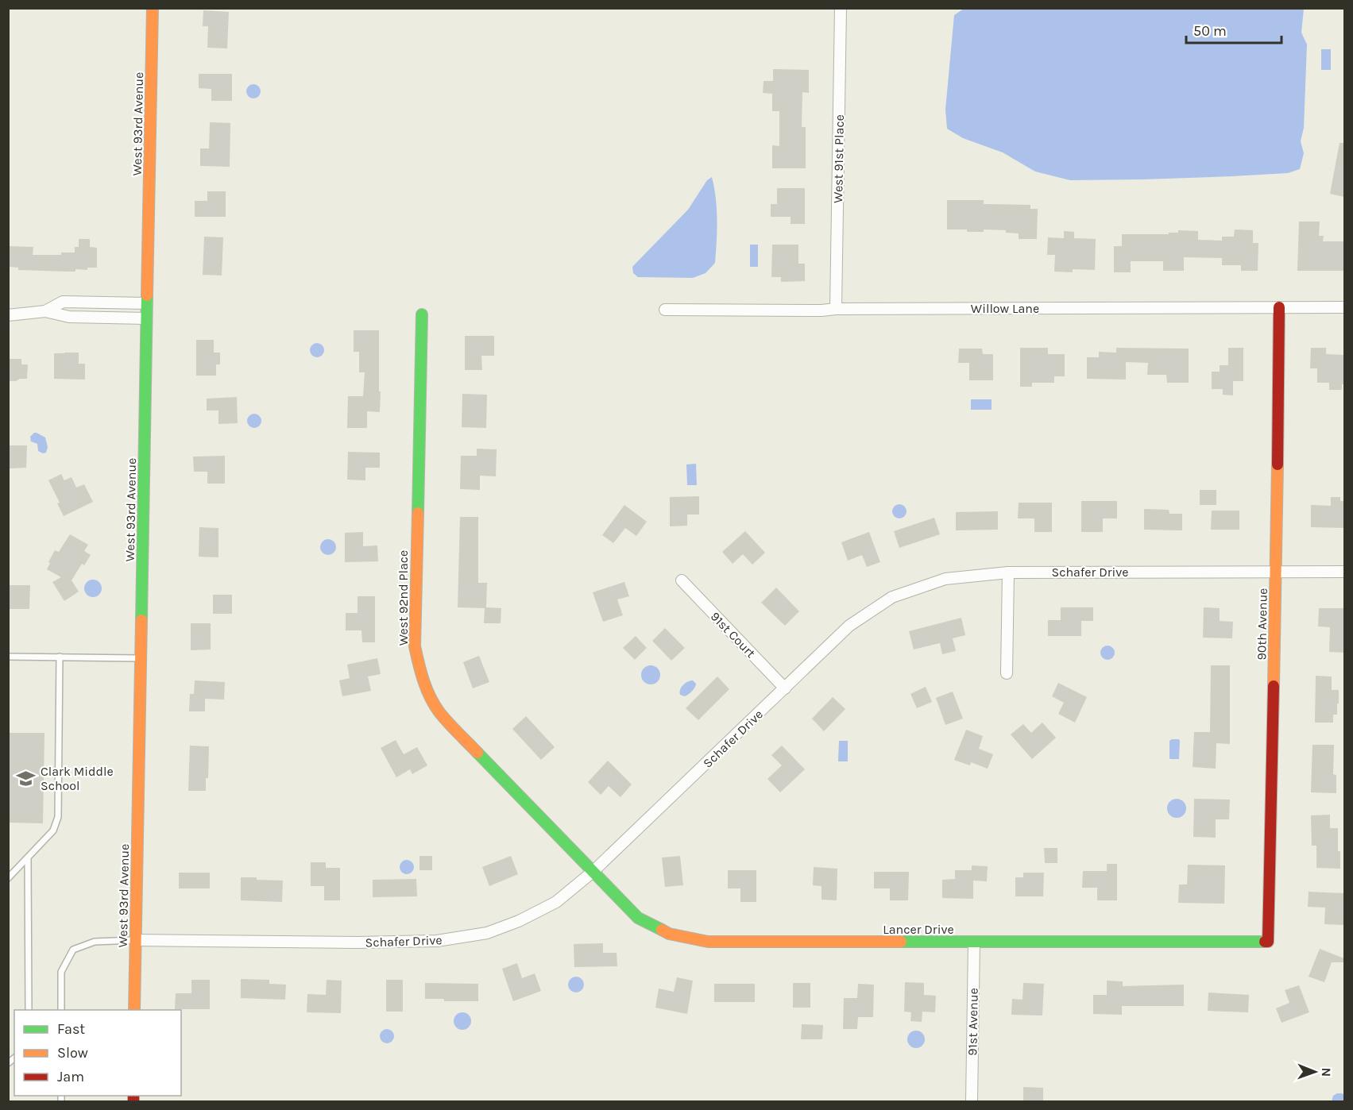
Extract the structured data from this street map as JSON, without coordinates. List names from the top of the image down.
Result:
{
  "streets": {
    "street": [
      "West 93rd Avenue",
      "West 91st Place",
      "Willow Lane",
      "Schafer Drive",
      "West 92nd Place",
      "90th Avenue",
      "91st Court",
      "Lancer Drive",
      "91st Avenue"
    ]
  },
  "crossings": [
    ["West 93rd Avenue", "Schafer Drive"],
    ["West 91st Place", "Willow Lane"],
    ["Willow Lane", "90th Avenue"],
    ["Schafer Drive", "West 92nd Place"],
    ["Schafer Drive", "90th Avenue"],
    ["Schafer Drive", "91st Court"],
    ["Schafer Drive", "Lancer Drive"],
    ["West 92nd Place", "Lancer Drive"],
    ["90th Avenue", "Lancer Drive"],
    ["Lancer Drive", "91st Avenue"]
  ],
  "places": {
    "school or university": ["Clark Middle School"]
  },
  "legend": ["Fast", "Slow", "Jam"],
  "scale_bar": "50 m",
  "north": "right"
}
